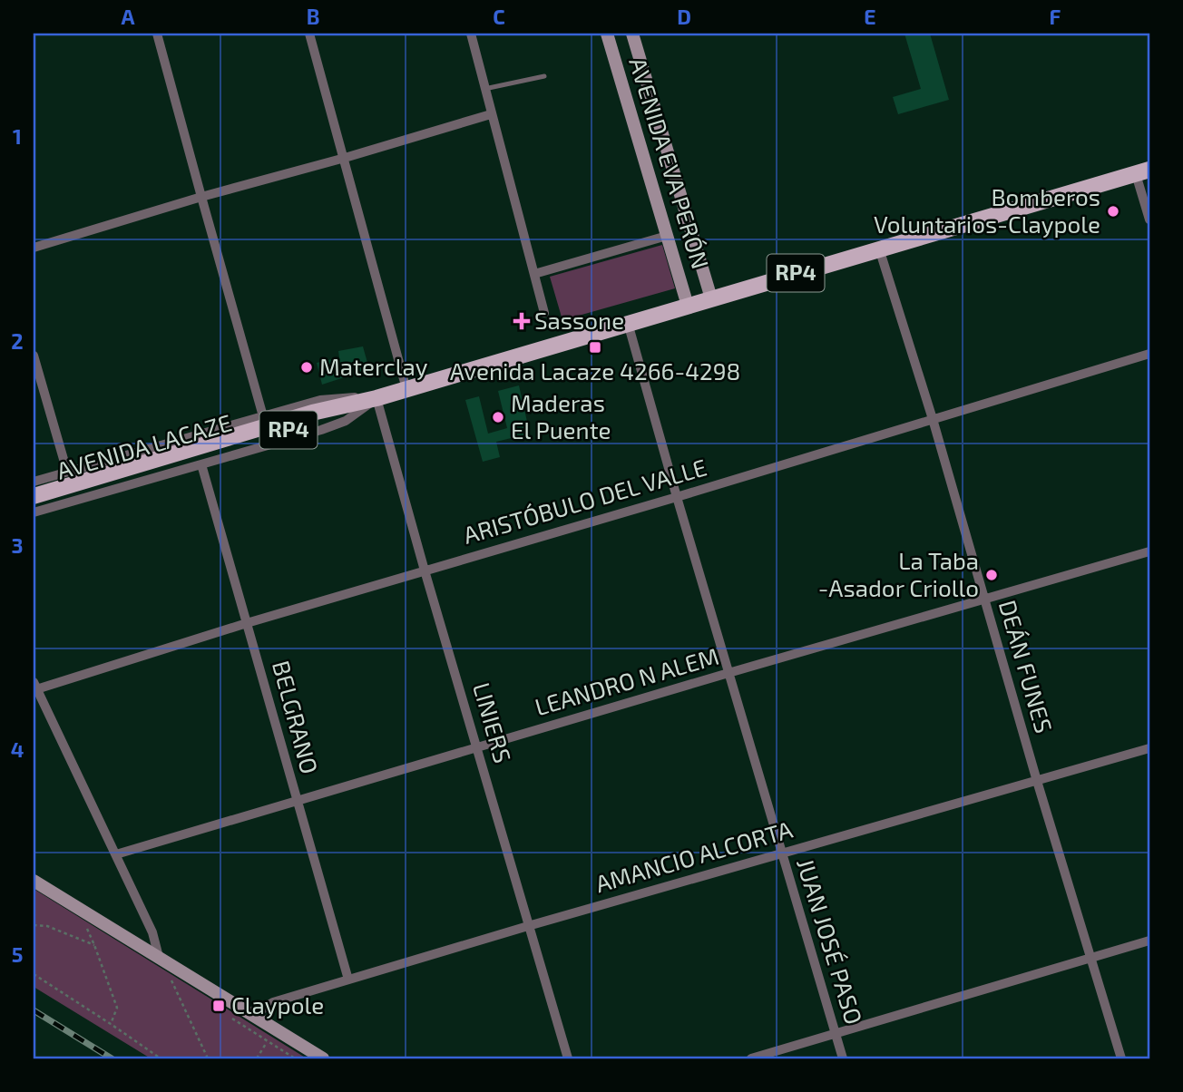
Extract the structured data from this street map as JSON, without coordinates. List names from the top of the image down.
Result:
{
  "streets": {
    "main road": ["AVENIDA EVA PERÓN", "RP4", "AVENIDA LACAZE"],
    "street": [
      "ARISTÓBULO DEL VALLE",
      "DEÁN FUNES",
      "LEANDRO N ALEM",
      "BELGRANO",
      "LINIERS",
      "AMANCIO ALCORTA",
      "JUAN JOSÉ PASO"
    ]
  },
  "crossings": [
    ["AVENIDA EVA PERÓN", "AVENIDA LACAZE"],
    ["AVENIDA LACAZE", "DEÁN FUNES"],
    ["AVENIDA LACAZE", "BELGRANO"],
    ["AVENIDA LACAZE", "LINIERS"],
    ["AVENIDA LACAZE", "JUAN JOSÉ PASO"],
    ["ARISTÓBULO DEL VALLE", "DEÁN FUNES"],
    ["ARISTÓBULO DEL VALLE", "BELGRANO"],
    ["ARISTÓBULO DEL VALLE", "LINIERS"],
    ["ARISTÓBULO DEL VALLE", "JUAN JOSÉ PASO"],
    ["DEÁN FUNES", "LEANDRO N ALEM"],
    ["DEÁN FUNES", "AMANCIO ALCORTA"],
    ["LEANDRO N ALEM", "BELGRANO"],
    ["LEANDRO N ALEM", "LINIERS"],
    ["LEANDRO N ALEM", "JUAN JOSÉ PASO"],
    ["BELGRANO", "AMANCIO ALCORTA"],
    ["LINIERS", "AMANCIO ALCORTA"],
    ["AMANCIO ALCORTA", "JUAN JOSÉ PASO"]
  ],
  "places": {
    "other": [
      "Bomberos Voluntarios-Claypole",
      "Materclay",
      "Maderas El Puente",
      "La Taba -Asador Criollo"
    ],
    "health": ["Sassone"],
    "transit": ["Avenida Lacaze 4266-4298", "Claypole"]
  },
  "grid": {
    "columns": [
      "A",
      "B",
      "C",
      "D",
      "E",
      "F"
    ],
    "rows": [
      "1",
      "2",
      "3",
      "4",
      "5"
    ]
  }
}
